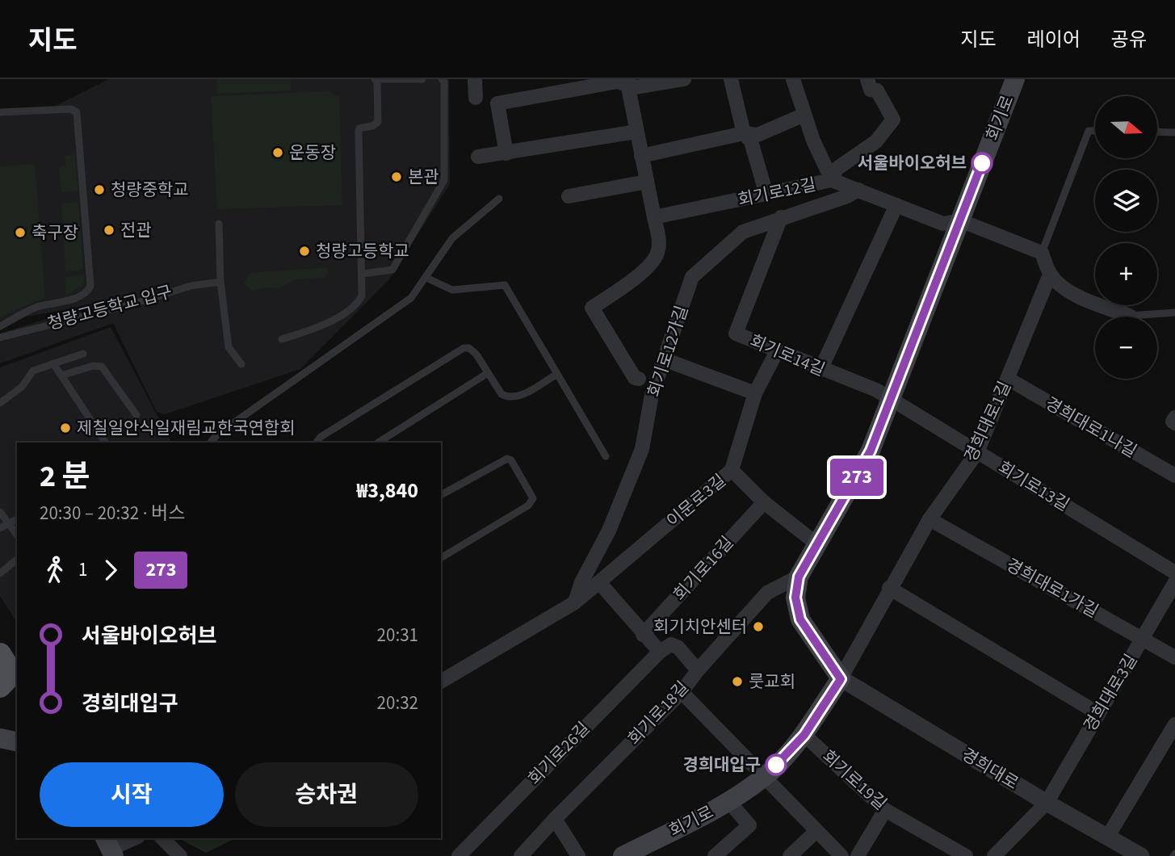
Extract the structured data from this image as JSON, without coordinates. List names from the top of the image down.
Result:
{
  "streets": {
    "main road": ["회기로"],
    "street": [
      "회기로12길",
      "회기로12가길",
      "회기로14길",
      "경희대로1길",
      "경희대로1나길",
      "회기로13길",
      "이문로3길",
      "회기로16길",
      "경희대로1가길",
      "경희대로3길",
      "회기로18길",
      "회기로26길",
      "경희대로",
      "회기로19길"
    ],
    "lane": ["청량고등학교 입구"]
  },
  "crossings": [
    ["회기로", "회기로12길"],
    ["회기로", "회기로14길"],
    ["회기로", "경희대로1길"],
    ["회기로", "회기로13길"],
    ["회기로", "회기로18길"],
    ["회기로", "경희대로"],
    ["회기로", "회기로19길"],
    ["회기로12길", "회기로12가길"],
    ["회기로12가길", "회기로14길"],
    ["회기로12가길", "이문로3길"],
    ["회기로14길", "회기로13길"],
    ["회기로14길", "이문로3길"],
    ["경희대로1길", "경희대로1나길"],
    ["경희대로1길", "회기로13길"],
    ["경희대로1길", "경희대로1가길"],
    ["경희대로1길", "경희대로"],
    ["경희대로1가길", "경희대로3길"],
    ["경희대로3길", "경희대로"]
  ],
  "places": [
    "운동장",
    "서울바이오허브",
    "본관",
    "청량중학교",
    "전관",
    "축구장",
    "청량고등학교",
    "제칠일안식일재림교한국연합회",
    "회기치안센터",
    "룻교회",
    "경희대입구"
  ],
  "lines": ["bus line 273"],
  "north": "right",
  "page": {
    "header": "지도",
    "nav": ["지도", "레이어", "공유"],
    "on_map": "273",
    "map_buttons": ["+", "−"],
    "heading": ["2 분", "20:30 – 20:32 · 버스", "₩3,840"],
    "legs": ["1", "273"],
    "list": [
      {
        "name": "서울바이오허브",
        "value": "20:31"
      },
      {
        "name": "경희대입구",
        "value": "20:32"
      }
    ],
    "buttons": ["시작", "승차권"]
  }
}
